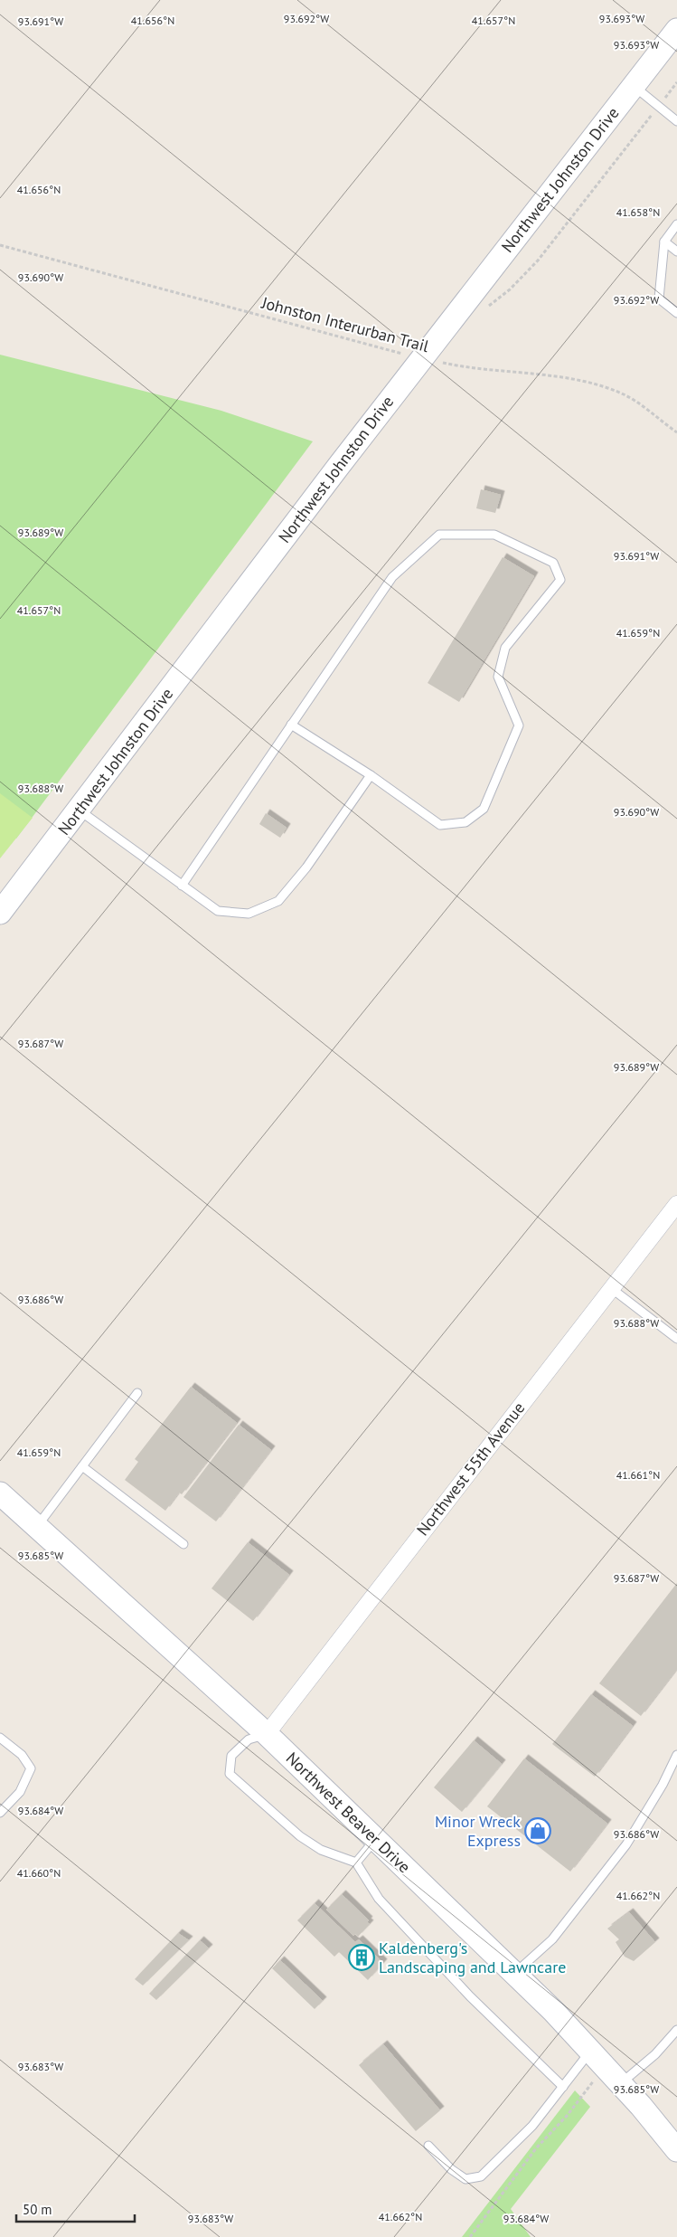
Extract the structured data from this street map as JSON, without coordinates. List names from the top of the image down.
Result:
{
  "streets": {
    "street": ["Northwest Johnston Drive", "Northwest 55th Avenue", "Northwest Beaver Drive"],
    "path": ["Johnston Interurban Trail"]
  },
  "crossings": [
    ["Northwest Johnston Drive", "Johnston Interurban Trail"],
    ["Northwest 55th Avenue", "Northwest Beaver Drive"]
  ],
  "places": {
    "shop": ["Minor Wreck Express"],
    "building": ["Kaldenberg's Landscaping and Lawncare"]
  },
  "scale_bar": "50 m",
  "coordinates": [
    "93.692°W",
    "93.693°W",
    "41.656°N",
    "41.657°N",
    "93.691°W",
    "41.658°N",
    "93.690°W",
    "93.689°W",
    "41.659°N",
    "93.688°W",
    "93.687°W",
    "93.686°W",
    "41.661°N",
    "93.685°W",
    "93.684°W",
    "41.660°N",
    "41.662°N",
    "93.683°W"
  ]
}
